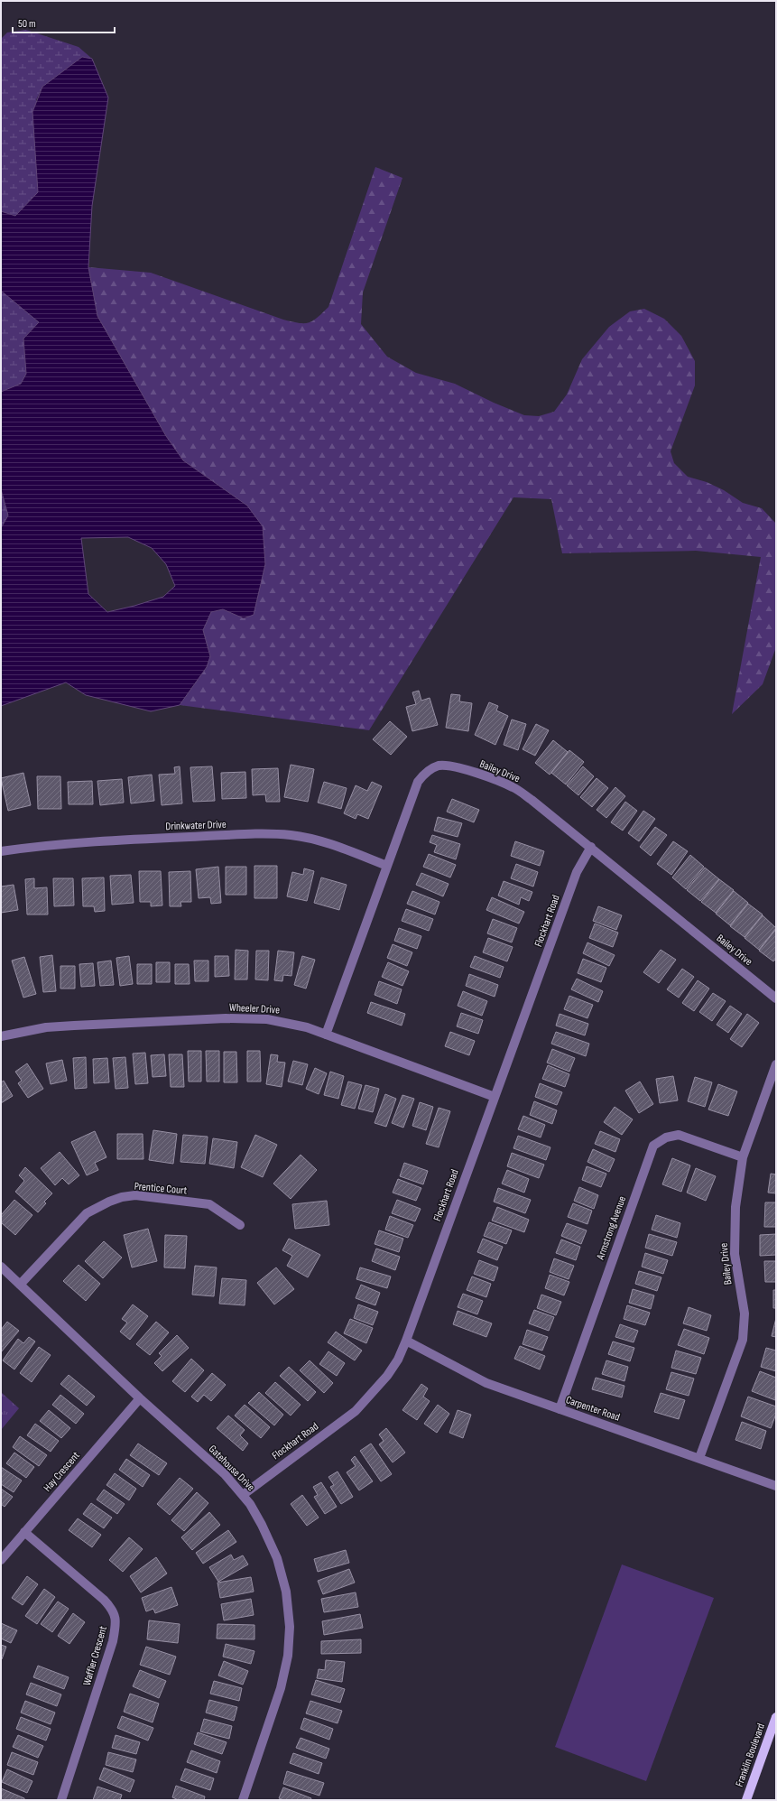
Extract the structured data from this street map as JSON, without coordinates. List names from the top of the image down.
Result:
{
  "streets": {
    "main road": ["Franklin Boulevard"],
    "street": [
      "Bailey Drive",
      "Drinkwater Drive",
      "Flockhart Road",
      "Wheeler Drive",
      "Prentice Court",
      "Armstrong Avenue",
      "Carpenter Road",
      "Gatehouse Drive",
      "Hay Crescent",
      "Waffler Crescent"
    ]
  },
  "crossings": [
    ["Bailey Drive", "Drinkwater Drive"],
    ["Bailey Drive", "Flockhart Road"],
    ["Bailey Drive", "Wheeler Drive"],
    ["Bailey Drive", "Armstrong Avenue"],
    ["Bailey Drive", "Carpenter Road"],
    ["Flockhart Road", "Wheeler Drive"],
    ["Flockhart Road", "Carpenter Road"],
    ["Flockhart Road", "Gatehouse Drive"],
    ["Prentice Court", "Gatehouse Drive"],
    ["Armstrong Avenue", "Carpenter Road"],
    ["Gatehouse Drive", "Hay Crescent"],
    ["Hay Crescent", "Waffler Crescent"]
  ],
  "scale_bar": "50 m"
}
